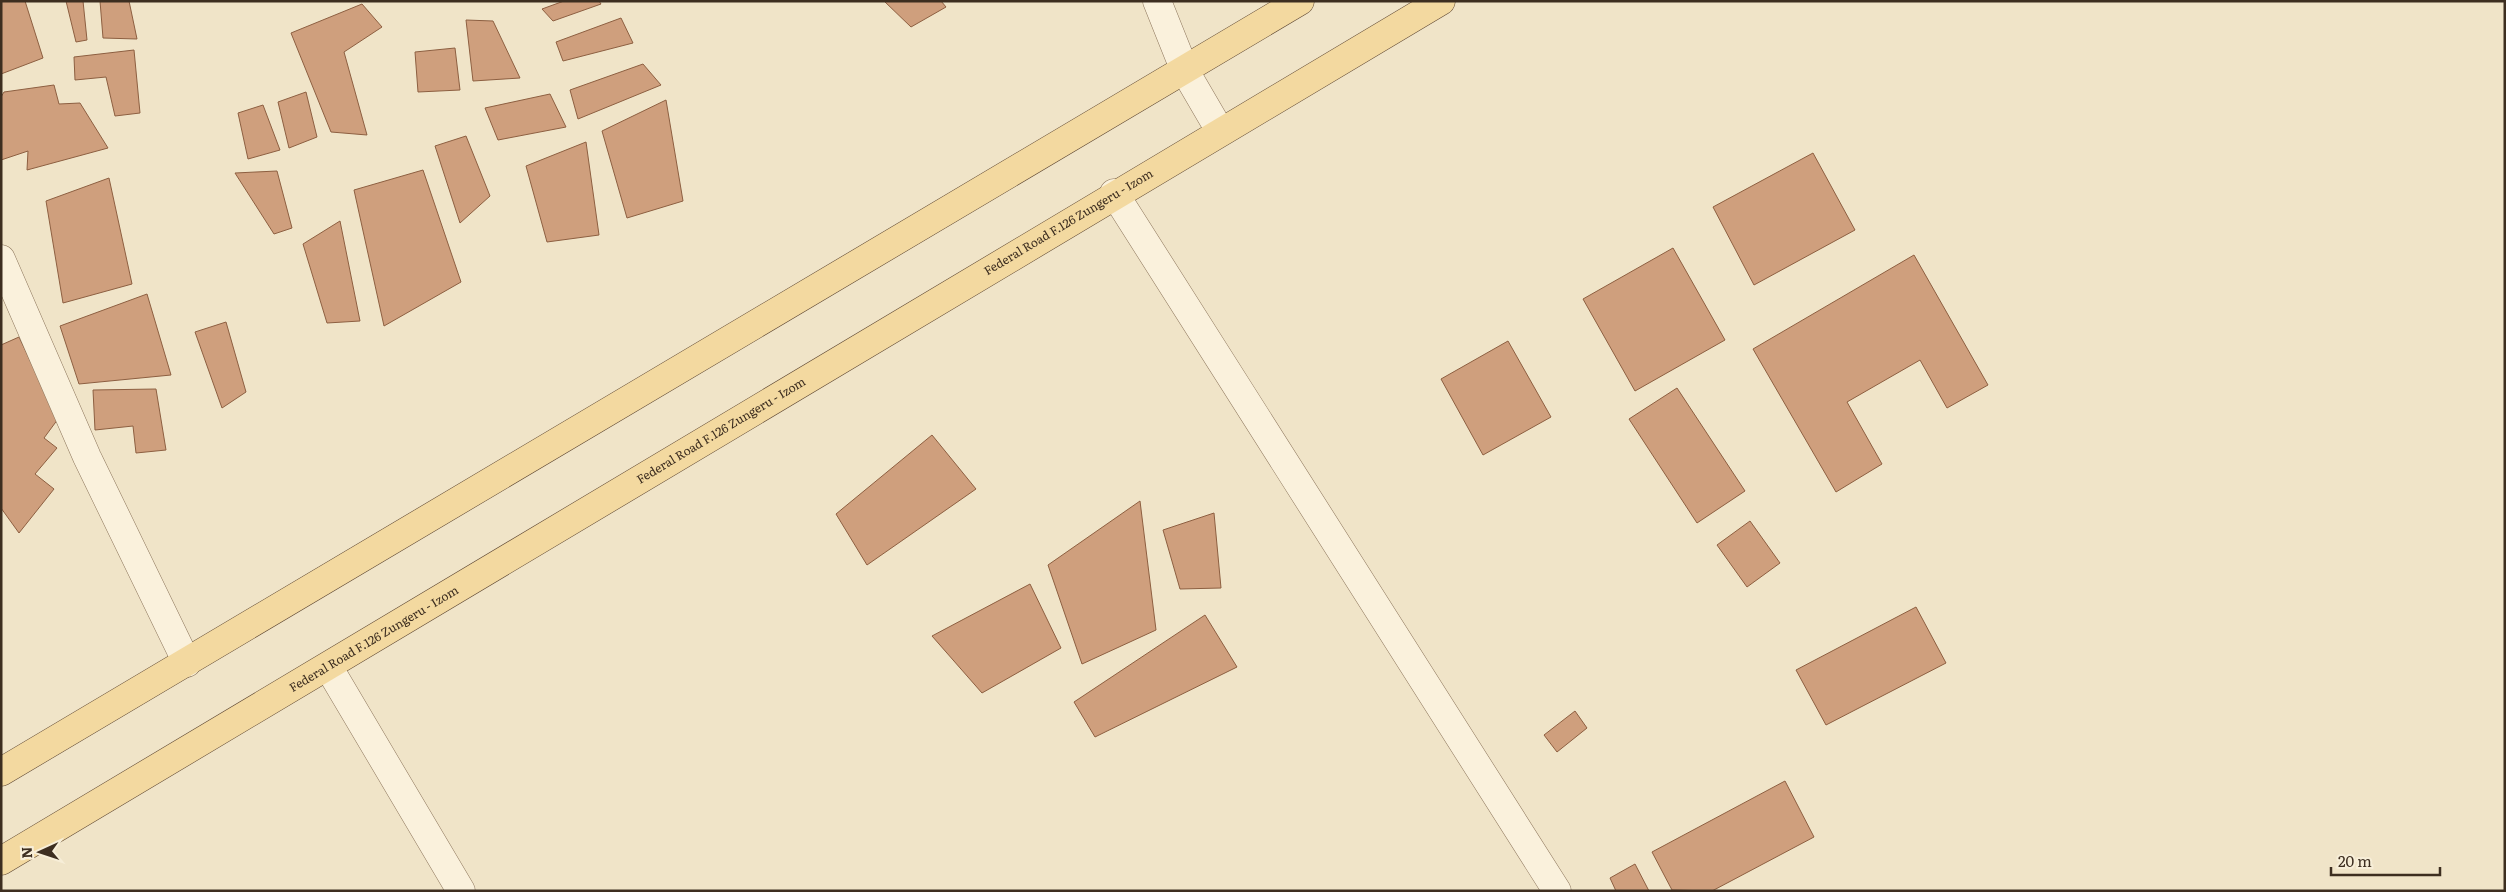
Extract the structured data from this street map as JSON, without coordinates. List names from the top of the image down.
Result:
{
  "streets": {
    "main road": ["Federal Road F.126 Zungeru - Izom"]
  },
  "scale_bar": "20 m",
  "north": "left"
}
